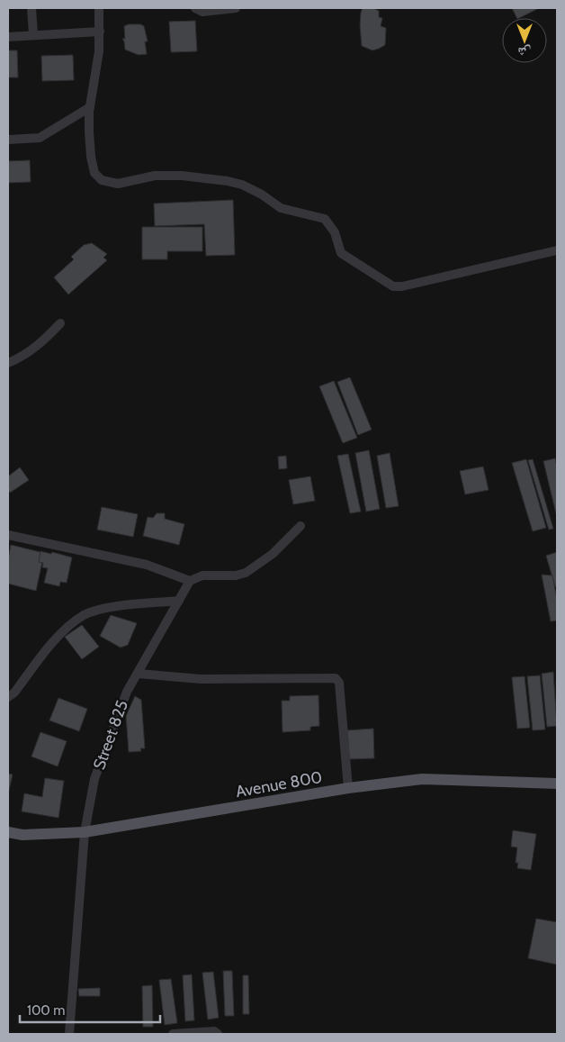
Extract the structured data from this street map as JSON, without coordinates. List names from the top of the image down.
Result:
{
  "streets": {
    "main road": ["Avenue 800"],
    "street": ["Street 825"]
  },
  "crossings": [
    ["Street 825", "Avenue 800"]
  ],
  "scale_bar": "100 m",
  "north": "bottom"
}
